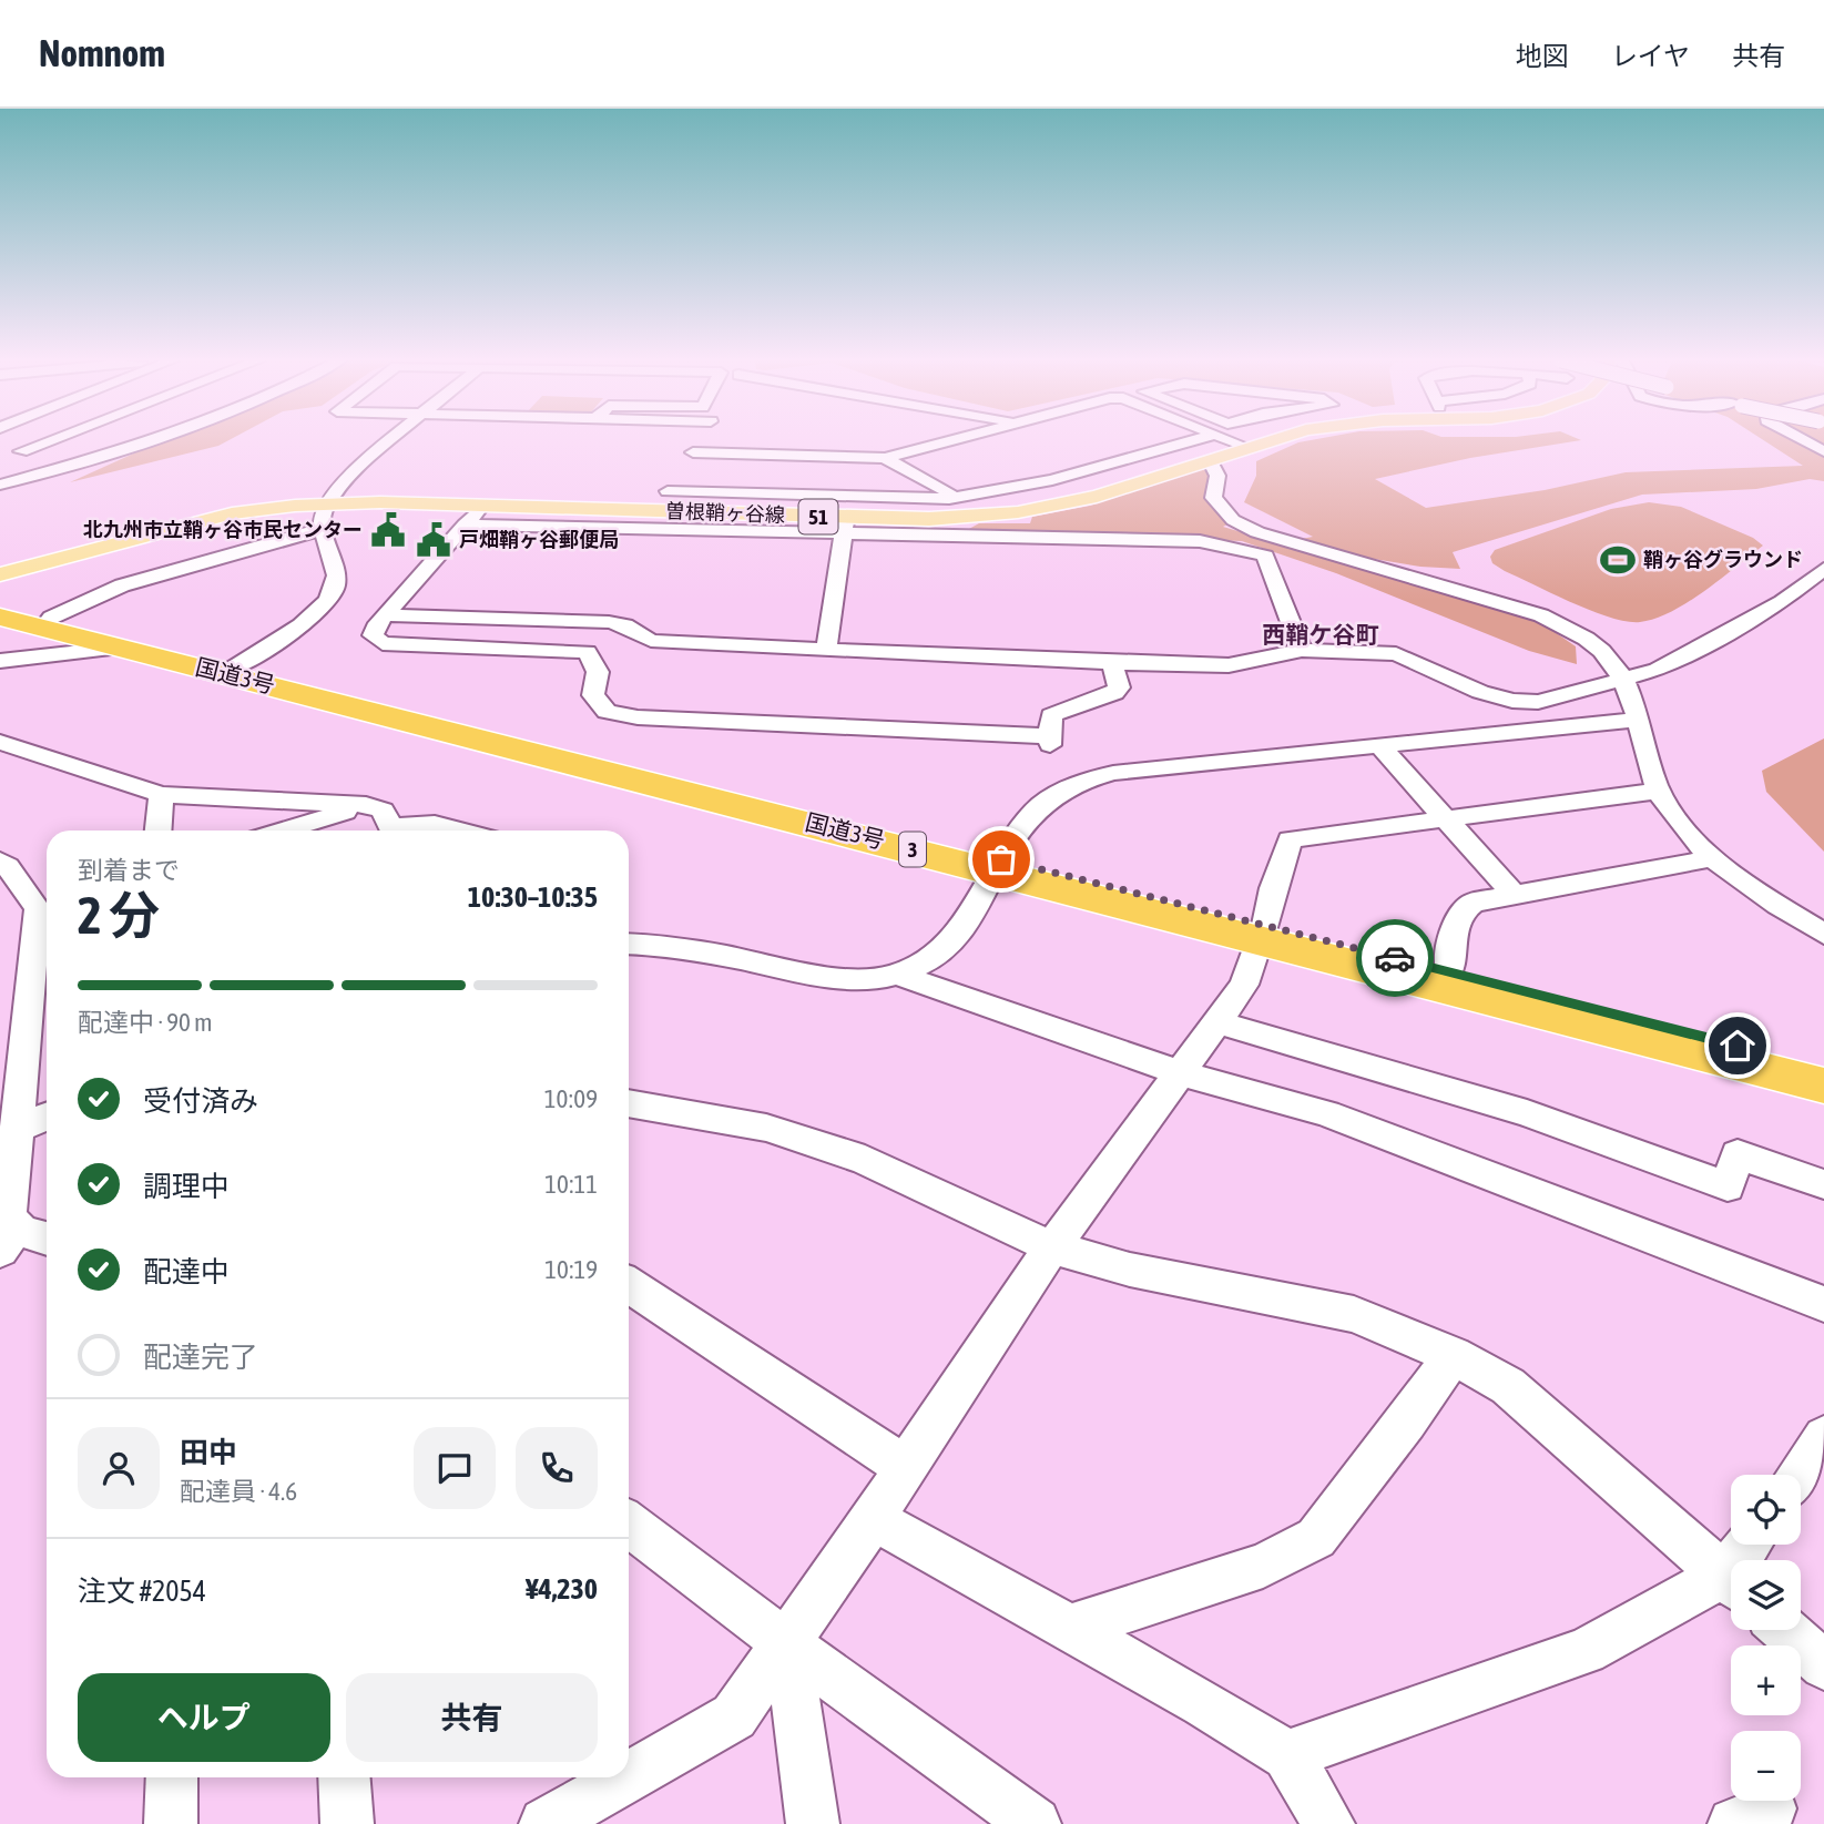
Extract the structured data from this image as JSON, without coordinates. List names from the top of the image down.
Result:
{
  "streets": {
    "highway": ["国道3号", "3"],
    "main road": ["曽根鞘ヶ谷線", "51"]
  },
  "districts": ["西鞘ケ谷町"],
  "places": {
    "public building": ["北九州市立鞘ヶ谷市民センター", "戸畑鞘ヶ谷郵便局"],
    "sports": ["鞘ヶ谷グラウンド"]
  },
  "page": {
    "header": "Nomnom",
    "nav": ["地図", "レイヤ", "共有"],
    "heading": ["2 分", "到着まで", "10:30–10:35"],
    "panel": [
      "田中",
      "配達員 · 4.6",
      "注文 #2054",
      "¥4,230"
    ],
    "bar": "配達中 · 90 m",
    "list": [
      ["受付済み", "10:09"],
      ["調理中", "10:11"],
      ["配達中", "10:19"],
      "配達完了"
    ],
    "map_buttons": ["+", "−"],
    "buttons": ["ヘルプ", "共有"]
  }
}
